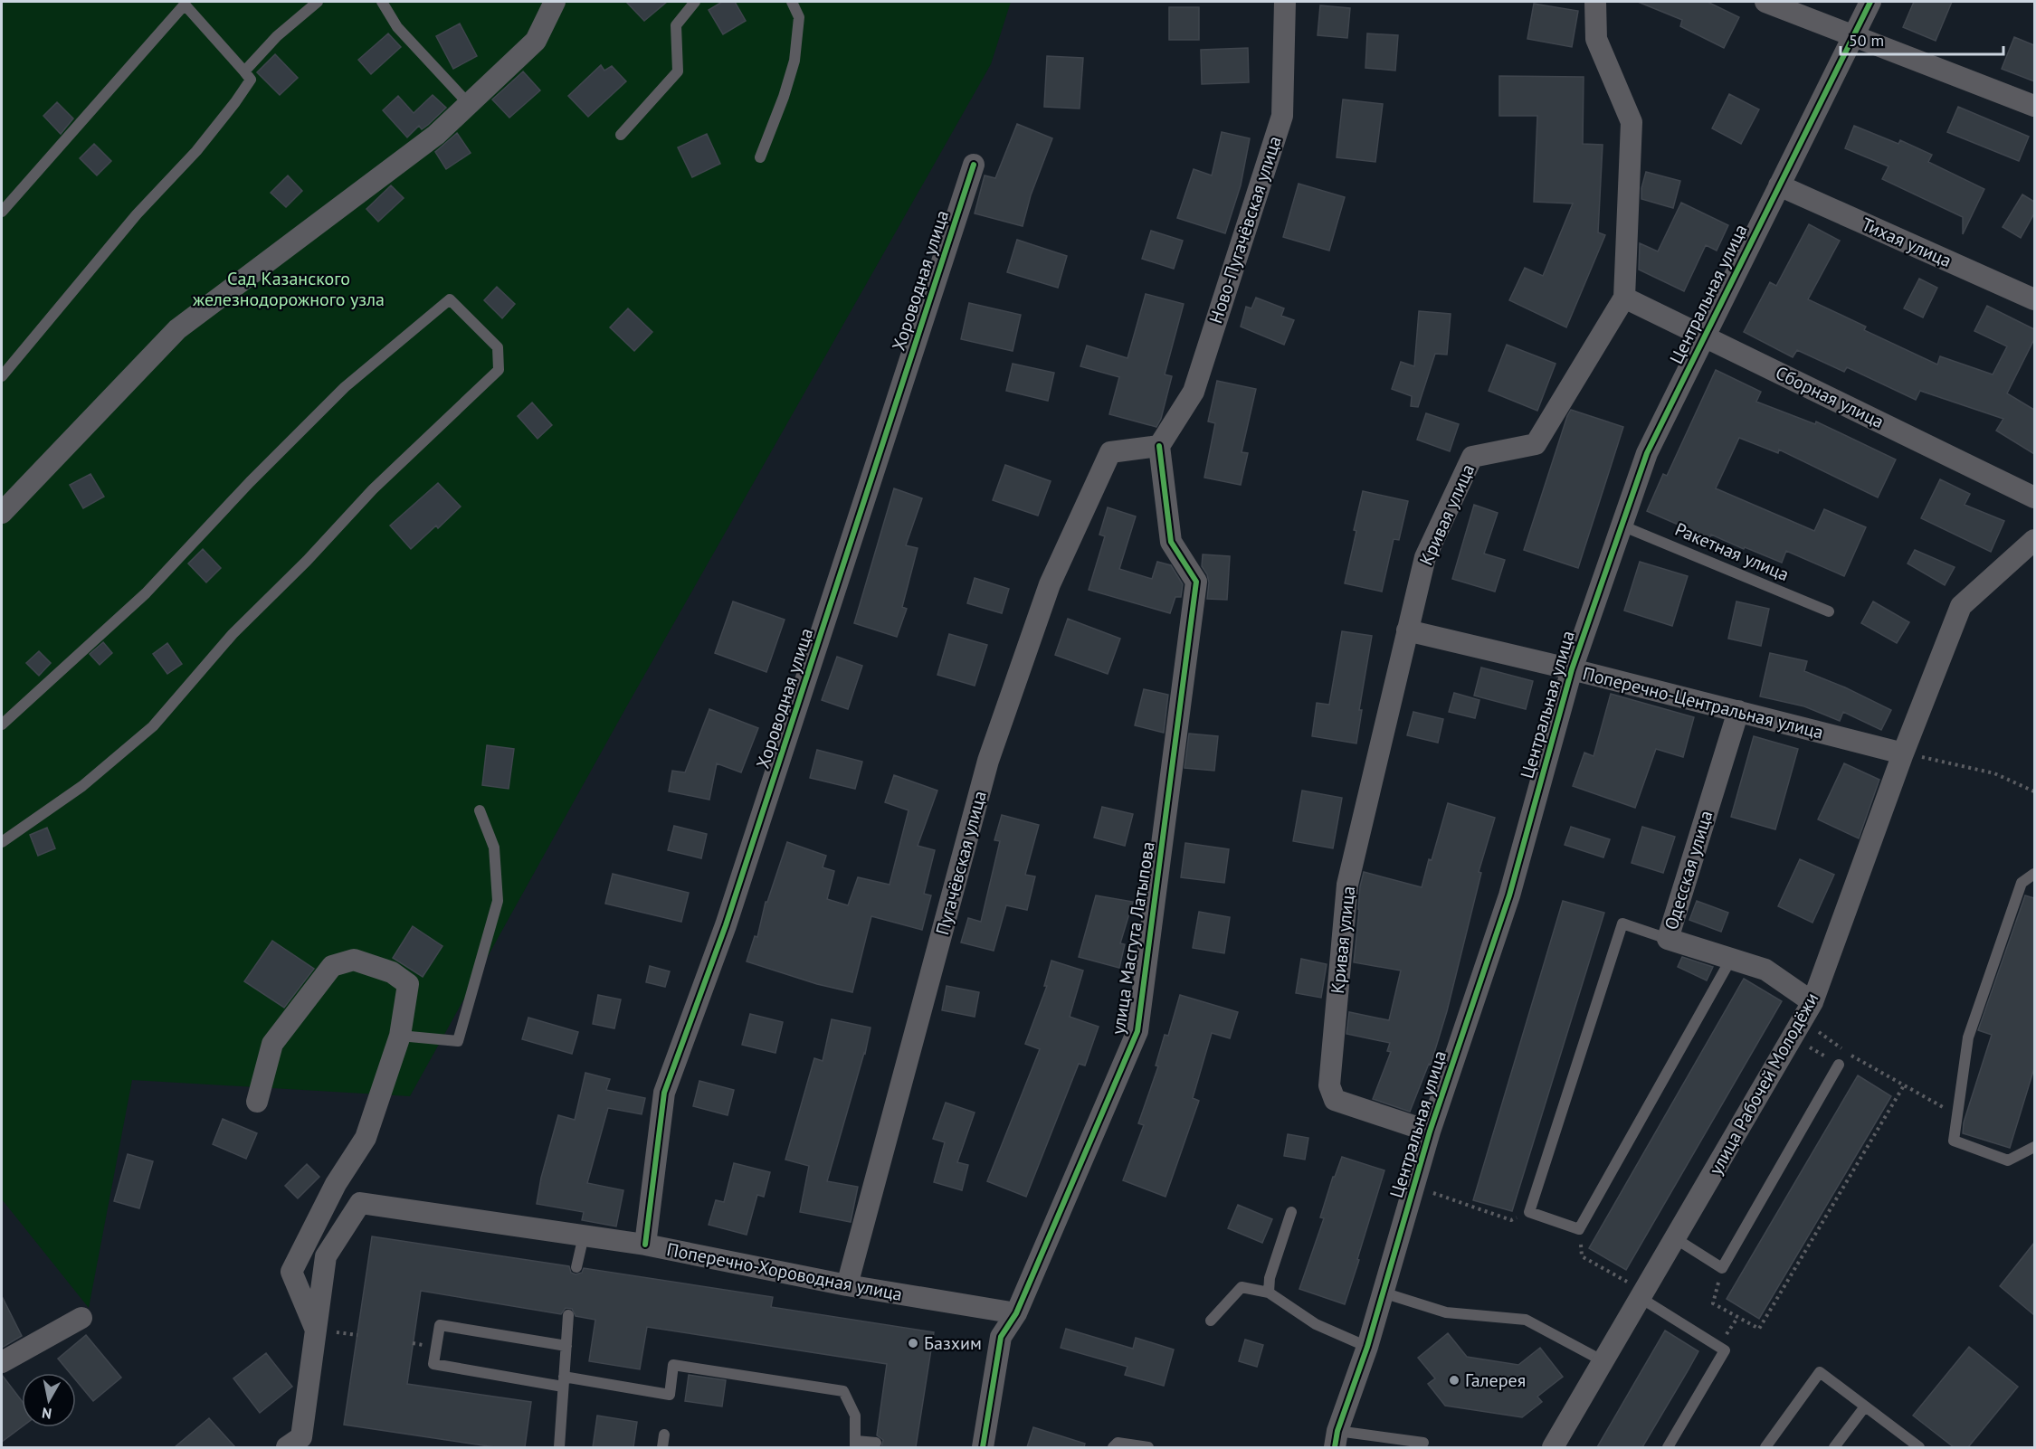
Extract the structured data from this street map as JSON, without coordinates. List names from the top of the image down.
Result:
{
  "streets": {
    "street": [
      "Ново-Пугачёвская улица",
      "Тихая улица",
      "Хороводная улица",
      "Центральная улица",
      "Сборная улица",
      "Кривая улица",
      "Поперечно-Центральная улица",
      "Пугачёвская улица",
      "Одесская улица",
      "улица Масгута Латыпова",
      "улица Рабочей Молодёжи",
      "Поперечно-Хороводная улица"
    ],
    "lane": ["Ракетная улица"]
  },
  "crossings": [
    ["Ново-Пугачёвская улица", "Пугачёвская улица"],
    ["Ново-Пугачёвская улица", "улица Масгута Латыпова"],
    ["Тихая улица", "Центральная улица"],
    ["Хороводная улица", "Поперечно-Хороводная улица"],
    ["Центральная улица", "Сборная улица"],
    ["Центральная улица", "Кривая улица"],
    ["Центральная улица", "Ракетная улица"],
    ["Центральная улица", "Поперечно-Центральная улица"],
    ["Сборная улица", "Кривая улица"],
    ["Кривая улица", "Поперечно-Центральная улица"],
    ["Поперечно-Центральная улица", "Одесская улица"],
    ["Поперечно-Центральная улица", "улица Рабочей Молодёжи"],
    ["Пугачёвская улица", "улица Масгута Латыпова"],
    ["Пугачёвская улица", "Поперечно-Хороводная улица"],
    ["Одесская улица", "улица Рабочей Молодёжи"],
    ["улица Масгута Латыпова", "Поперечно-Хороводная улица"]
  ],
  "parks": ["Сад Казанского железнодорожного узла"],
  "places": ["Базхим", "Галерея"],
  "scale_bar": "50 m",
  "north": "bottom"
}
